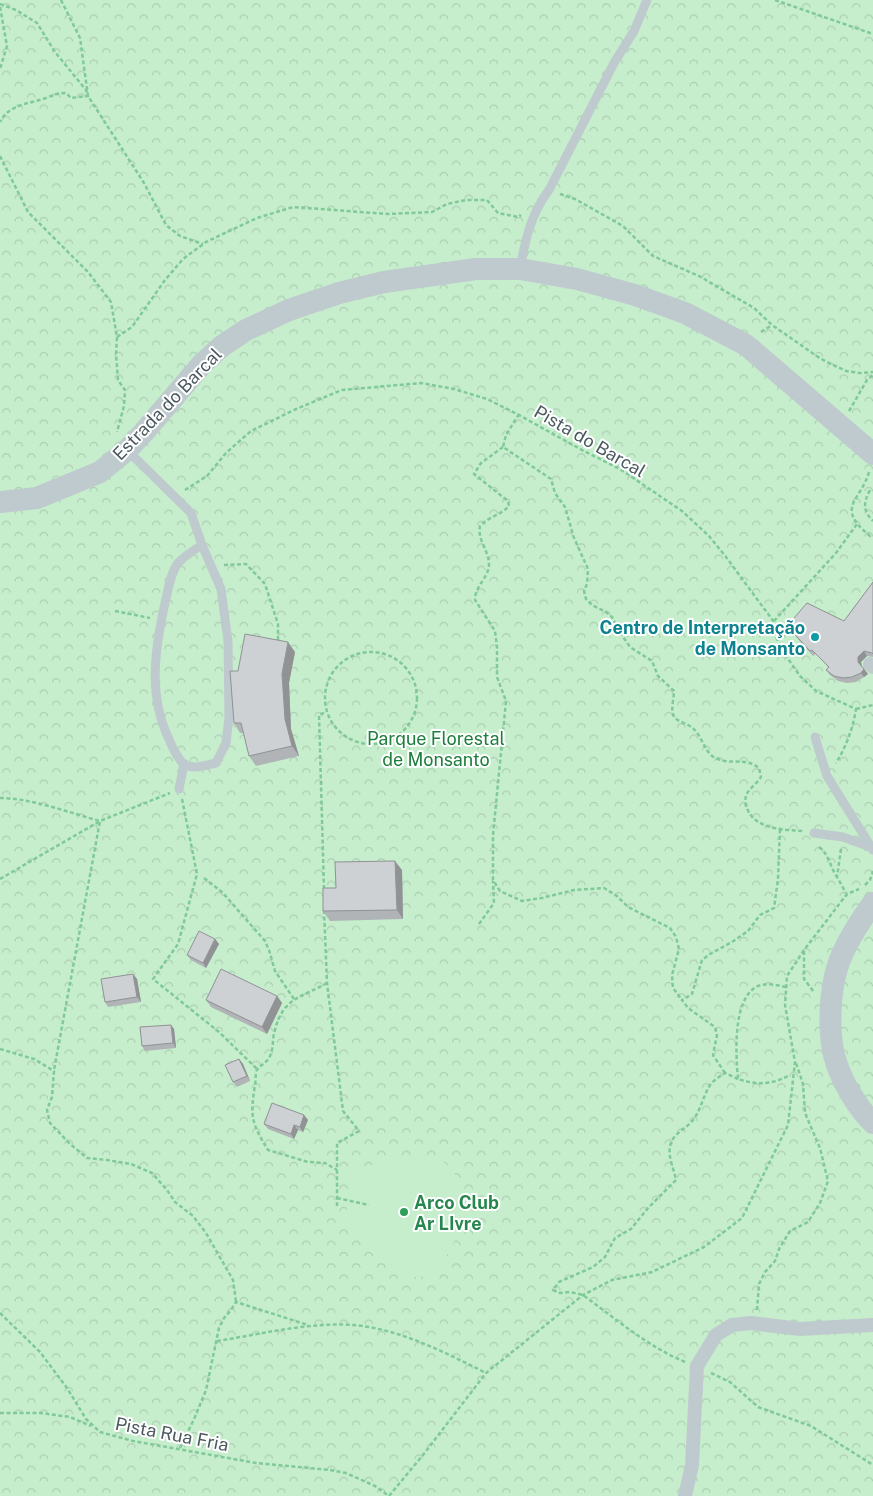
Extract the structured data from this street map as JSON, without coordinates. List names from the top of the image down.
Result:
{
  "streets": {
    "street": ["Estrada do Barcal"],
    "path": ["Pista do Barcal", "Pista Rua Fria"]
  },
  "parks": ["Parque Florestal de Monsanto"],
  "places": ["Centro de Interpretação de Monsanto", "Arco Club Ar LIvre"]
}
